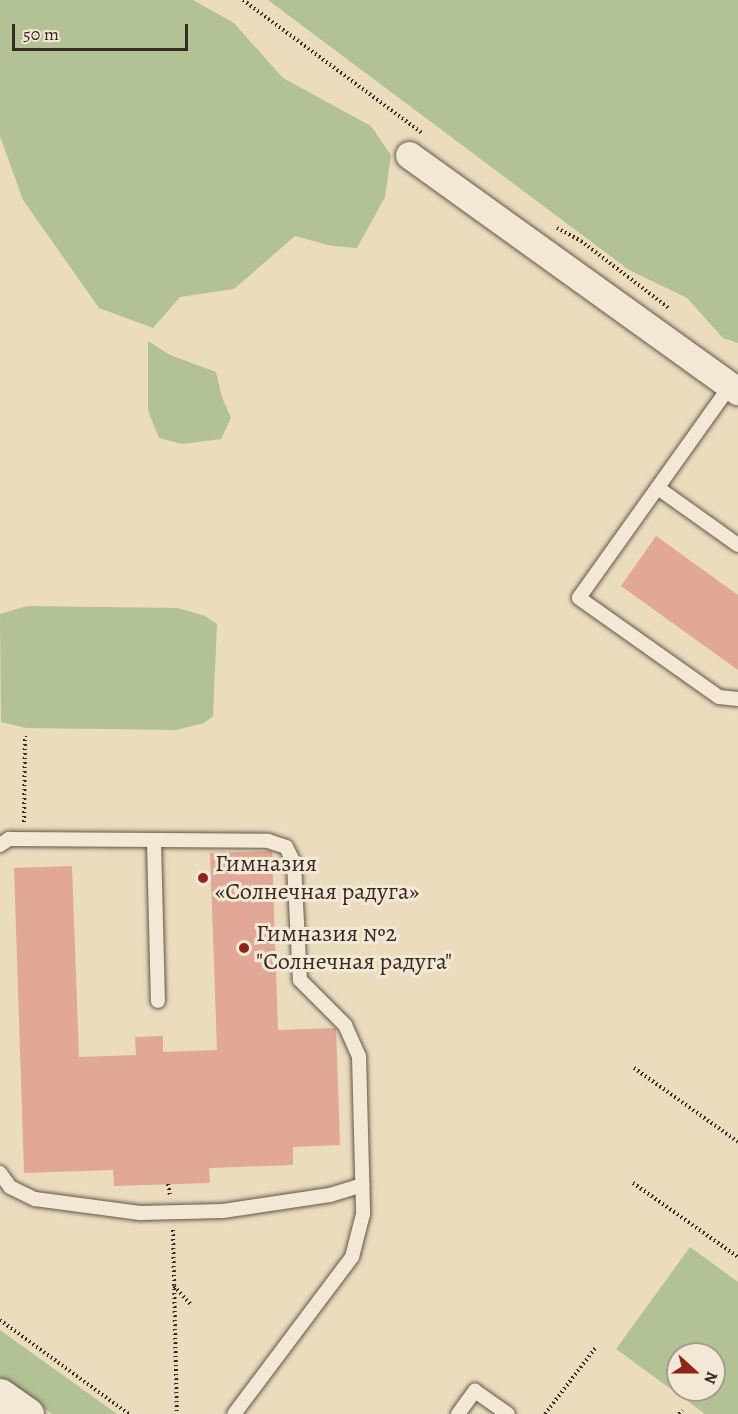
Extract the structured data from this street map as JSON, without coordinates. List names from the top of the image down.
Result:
{
  "places": ["Гимназия «Солнечная радуга»", "Гимназия №2 \"Солнечная радуга\""],
  "scale_bar": "50 m",
  "north": "right"
}
